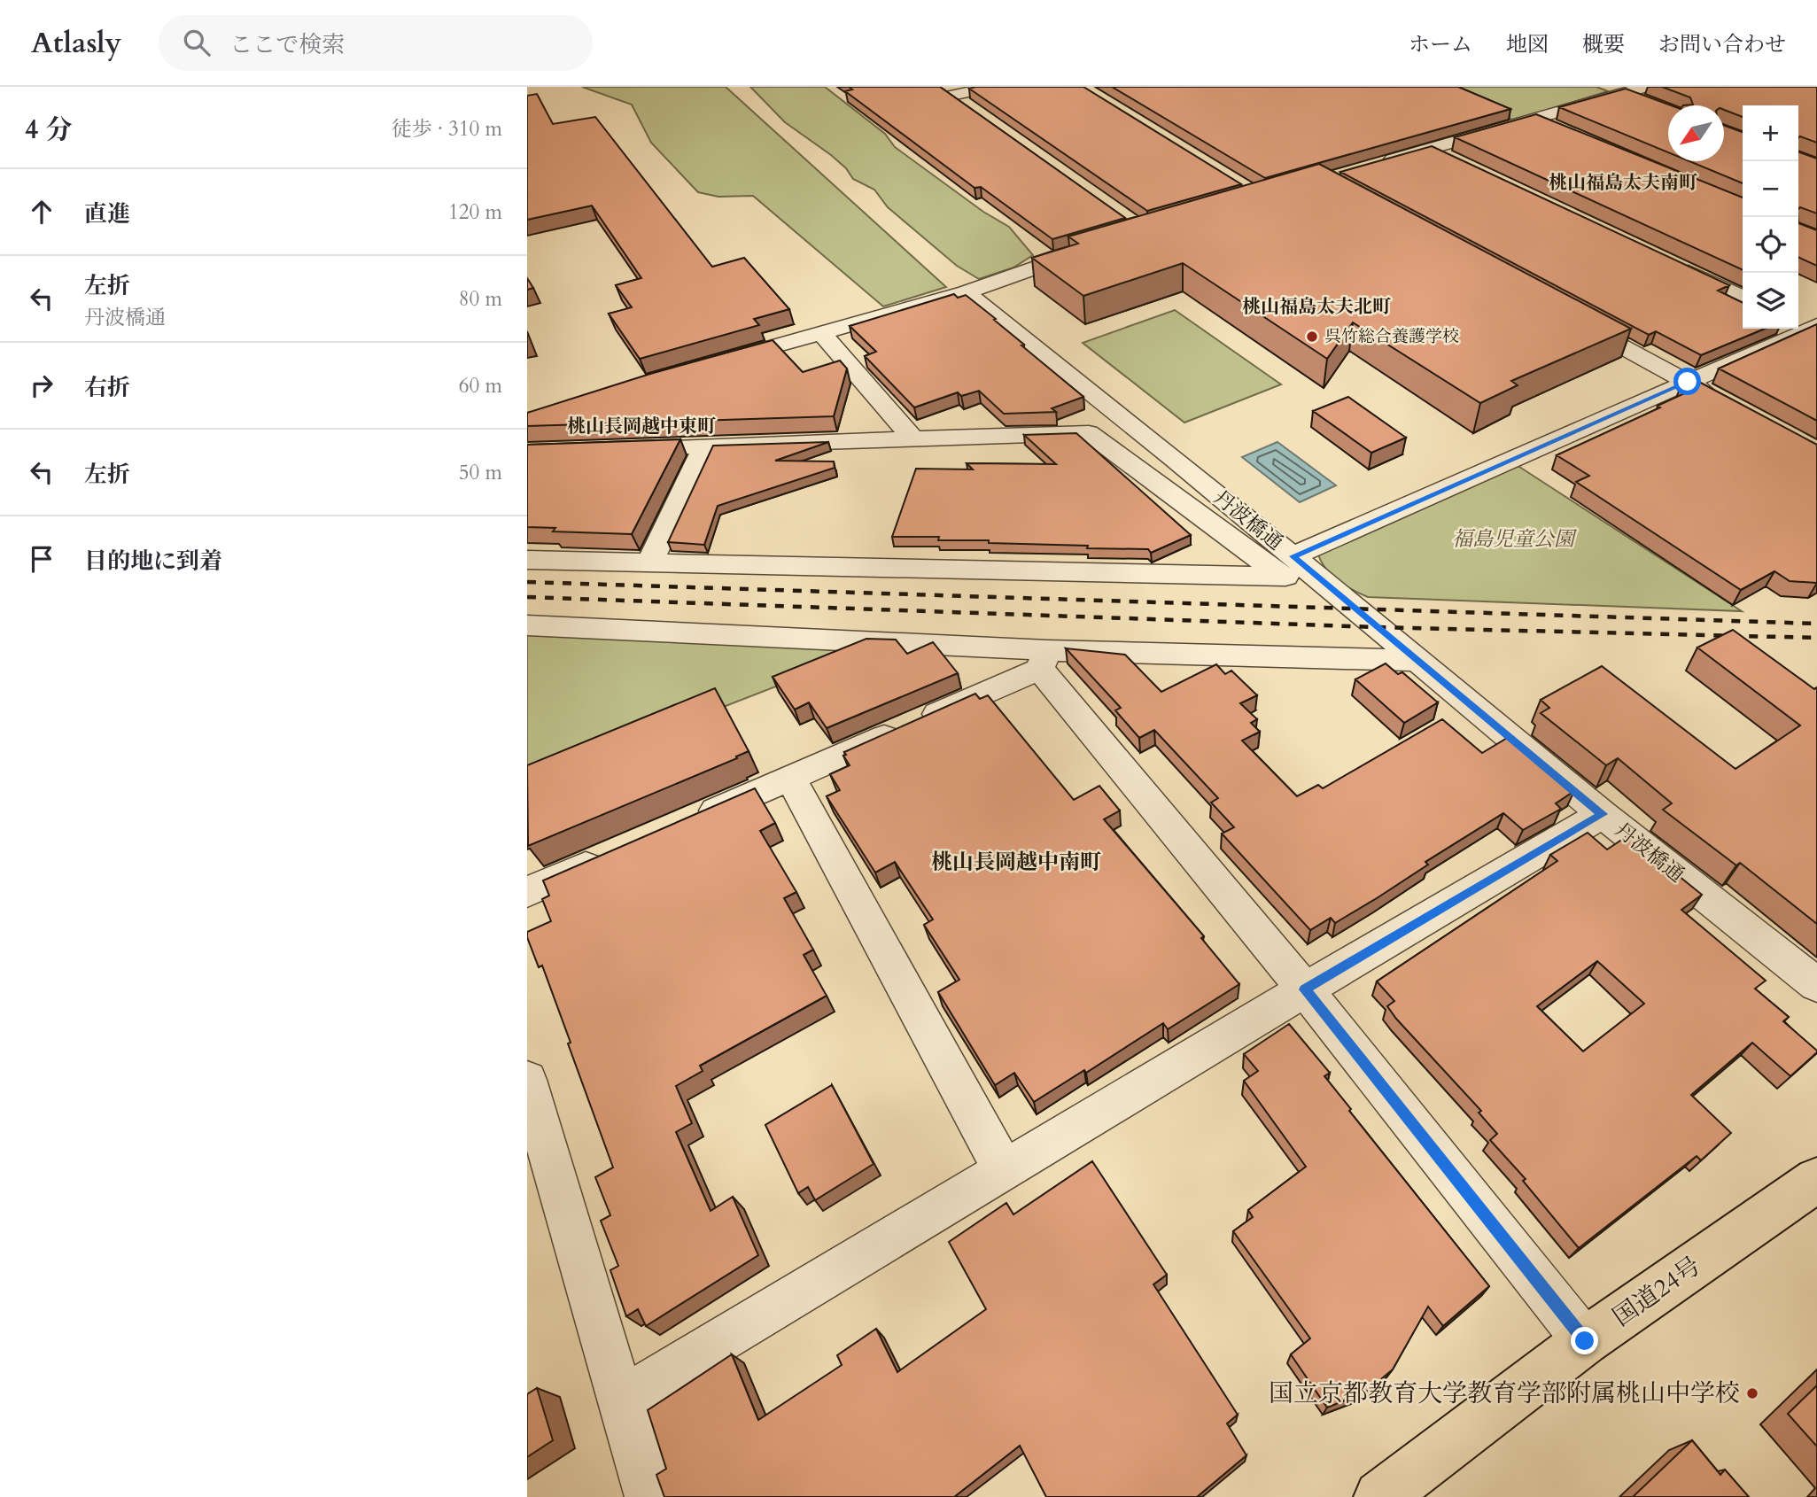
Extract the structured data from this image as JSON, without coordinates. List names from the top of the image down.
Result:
{
  "streets": {
    "highway": ["国道24号"],
    "street": ["丹波橋通"]
  },
  "districts": [
    "桃山福島太夫南町",
    "桃山福島太夫北町",
    "桃山長岡越中東町",
    "桃山長岡越中南町"
  ],
  "parks": ["福島児童公園"],
  "places": ["呉竹総合養護学校", "国立京都教育大学教育学部附属桃山中学校"],
  "north": "bottom left",
  "page": {
    "header": "Atlasly",
    "search": "ここで検索",
    "nav": [
      "ホーム",
      "地図",
      "概要",
      "お問い合わせ"
    ],
    "heading": ["4 分", "徒歩 · 310 m"],
    "map_buttons": ["+", "−"],
    "list": [
      ["直進", "120 m"],
      ["左折", "丹波橋通", "80 m"],
      ["右折", "60 m"],
      ["左折", "50 m"],
      "目的地に到着"
    ]
  }
}
